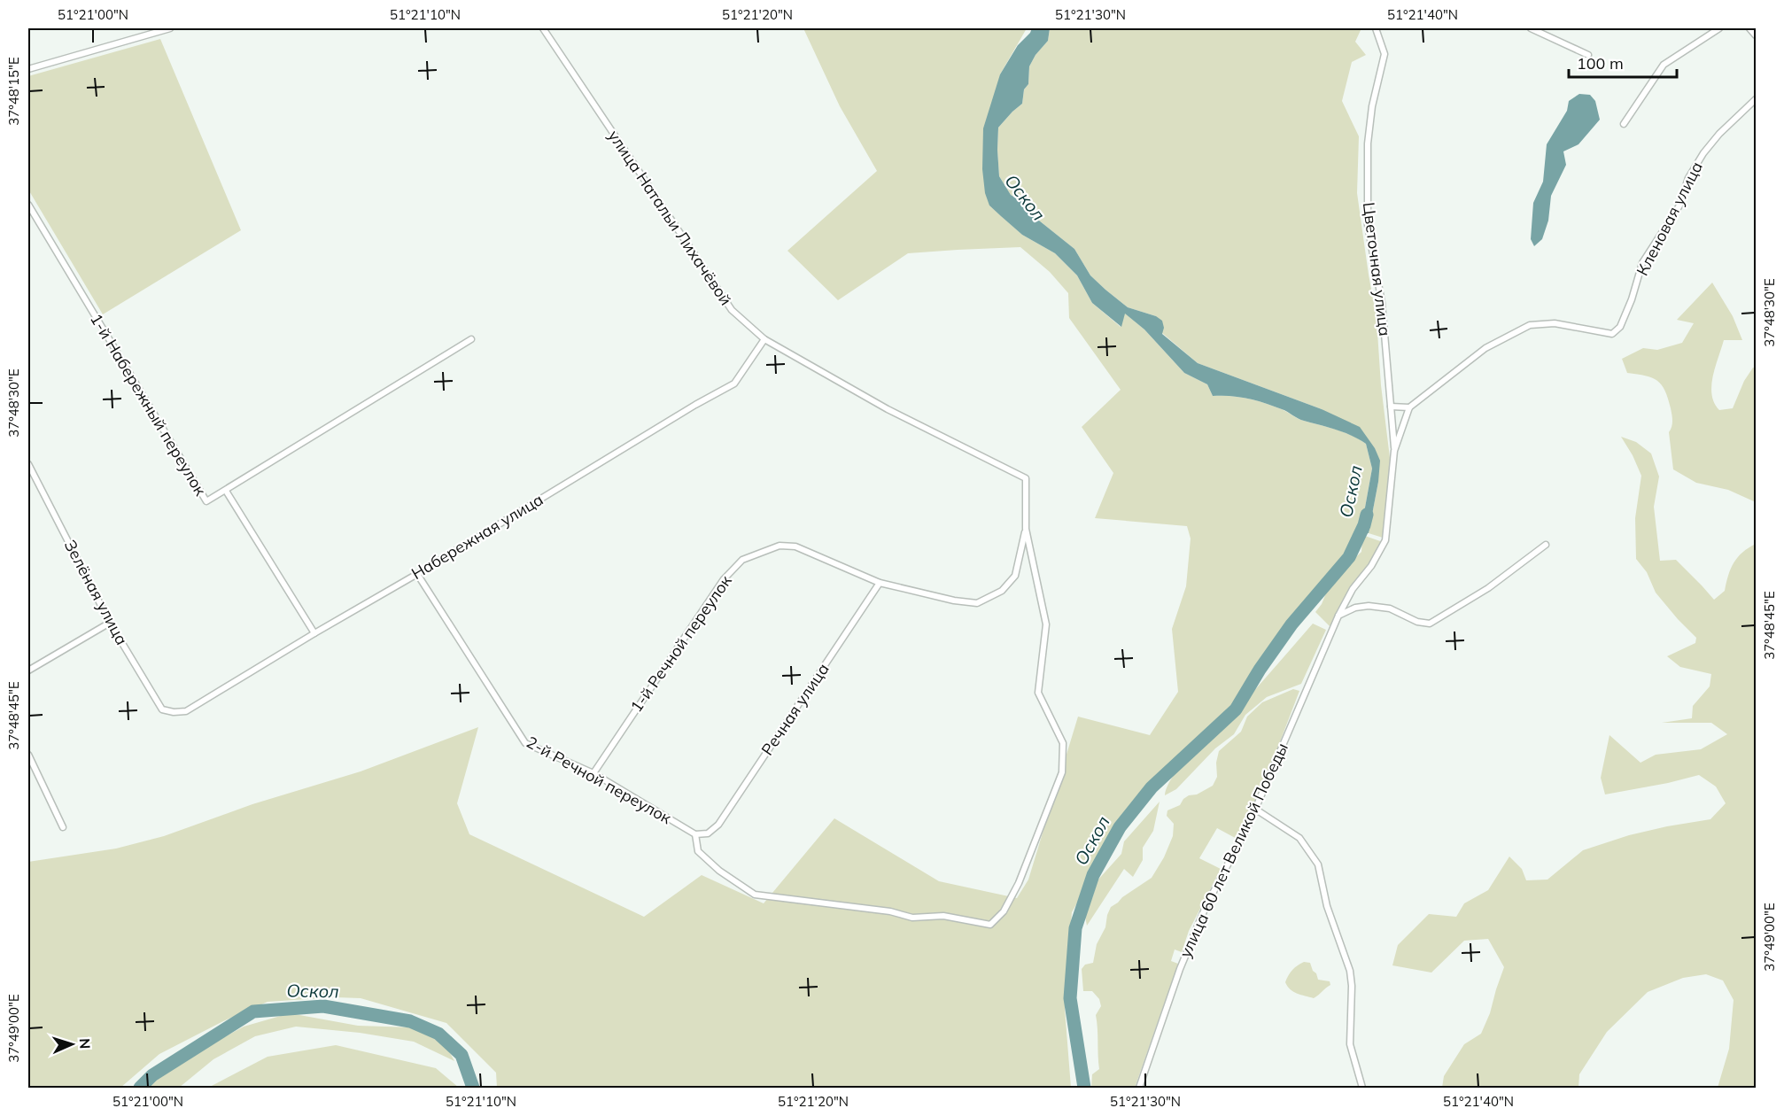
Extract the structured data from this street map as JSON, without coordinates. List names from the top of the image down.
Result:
{
  "streets": {
    "street": [
      "улица Натальи Лихачёвой",
      "Кленовая улица",
      "Цветочная улица",
      "1-й Набережный переулок",
      "Набережная улица",
      "Зелёная улица",
      "1-й Речной переулок",
      "Речная улица",
      "2-й Речной переулок",
      "улица 60 лет Великой Победы"
    ]
  },
  "crossings": [
    ["улица Натальи Лихачёвой", "Набережная улица"],
    ["улица Натальи Лихачёвой", "1-й Речной переулок"],
    ["Кленовая улица", "улица 60 лет Великой Победы"],
    ["Цветочная улица", "улица 60 лет Великой Победы"],
    ["Набережная улица", "Зелёная улица"],
    ["Набережная улица", "2-й Речной переулок"],
    ["1-й Речной переулок", "Речная улица"],
    ["1-й Речной переулок", "2-й Речной переулок"],
    ["Речная улица", "2-й Речной переулок"]
  ],
  "water": ["Оскол"],
  "scale_bar": "100 m",
  "north": "right",
  "coordinates": [
    "51°21'00\"N",
    "51°21'10\"N",
    "51°21'20\"N",
    "51°21'30\"N",
    "51°21'40\"N",
    "37°48'15\"E",
    "37°48'30\"E",
    "37°48'45\"E",
    "37°49'00\"E"
  ]
}
